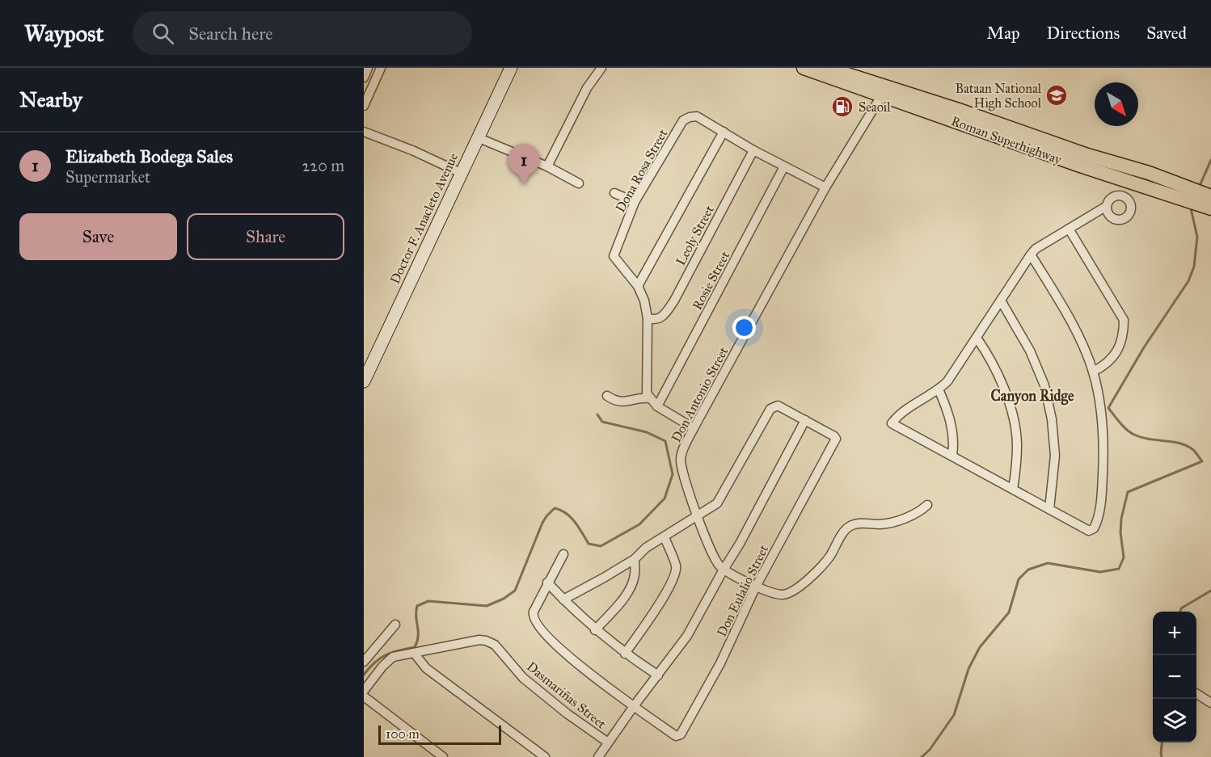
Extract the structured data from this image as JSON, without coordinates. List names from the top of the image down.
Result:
{
  "streets": {
    "main road": ["Roman Superhighway", "Doctor F. Anacleto Avenue"],
    "street": [
      "Dona Rosa Street",
      "Leoly Street",
      "Rosie Street",
      "Don Antonio Street",
      "Don Eulalio Street",
      "Dasmariñas Street"
    ]
  },
  "crossings": [
    ["Roman Superhighway", "Don Antonio Street"],
    ["Dona Rosa Street", "Leoly Street"],
    ["Don Antonio Street", "Don Eulalio Street"]
  ],
  "districts": ["Canyon Ridge"],
  "places": {
    "school or university": ["Bataan National High School"],
    "fuel station": ["Seaoil"]
  },
  "scale_bar": "100 m",
  "north": "bottom right",
  "page": {
    "header": "Waypost",
    "search": "Search here",
    "nav": ["Map", "Directions", "Saved"],
    "heading": "Nearby",
    "list": [
      {
        "mark": "1",
        "name": "Elizabeth Bodega Sales",
        "note": "Supermarket",
        "value": "220 m"
      }
    ],
    "pins": "1",
    "buttons": ["Save", "Share"],
    "map_buttons": ["+", "−"],
    "scale": "100 m"
  }
}
